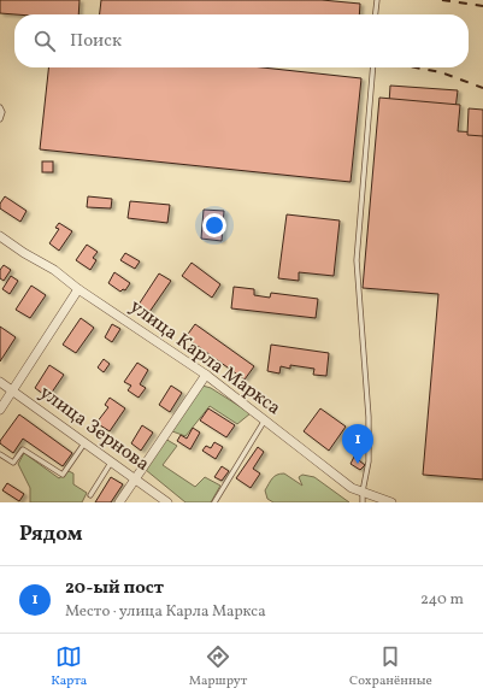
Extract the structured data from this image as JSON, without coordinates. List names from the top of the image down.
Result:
{
  "streets": {
    "street": ["улица Карла Маркса", "улица Зернова"]
  },
  "page": {
    "search": "Поиск",
    "pins": "1",
    "heading": "Рядом",
    "list": [
      {
        "mark": "1",
        "name": "20-ый пост",
        "note": "Место · улица Карла Маркса",
        "value": "240 m"
      }
    ],
    "nav": ["Карта", "Маршрут", "Сохранённые"]
  }
}
